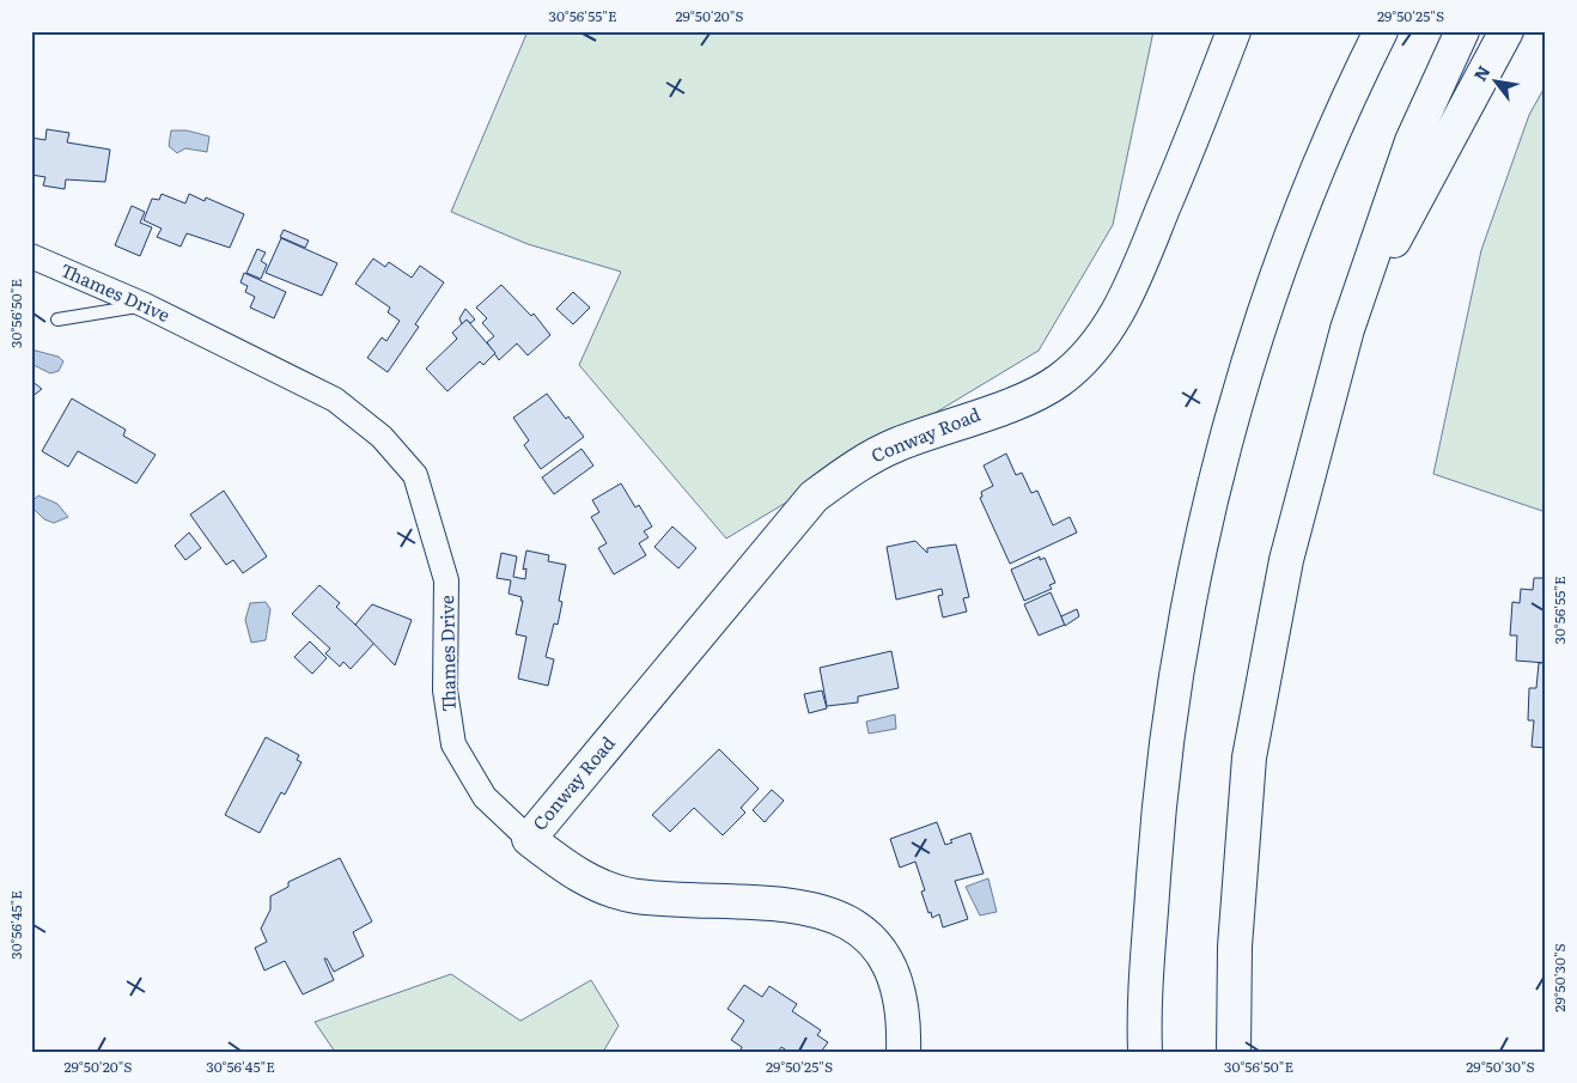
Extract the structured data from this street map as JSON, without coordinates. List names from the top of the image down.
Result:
{
  "streets": {
    "main road": ["Thames Drive", "Conway Road"]
  },
  "crossings": [
    ["Thames Drive", "Conway Road"]
  ],
  "north": "top left",
  "coordinates": [
    "30°56'55\"E",
    "29°50'20\"S",
    "29°50'25\"S",
    "30°56'50\"E",
    "30°56'45\"E",
    "29°50'30\"S"
  ]
}
